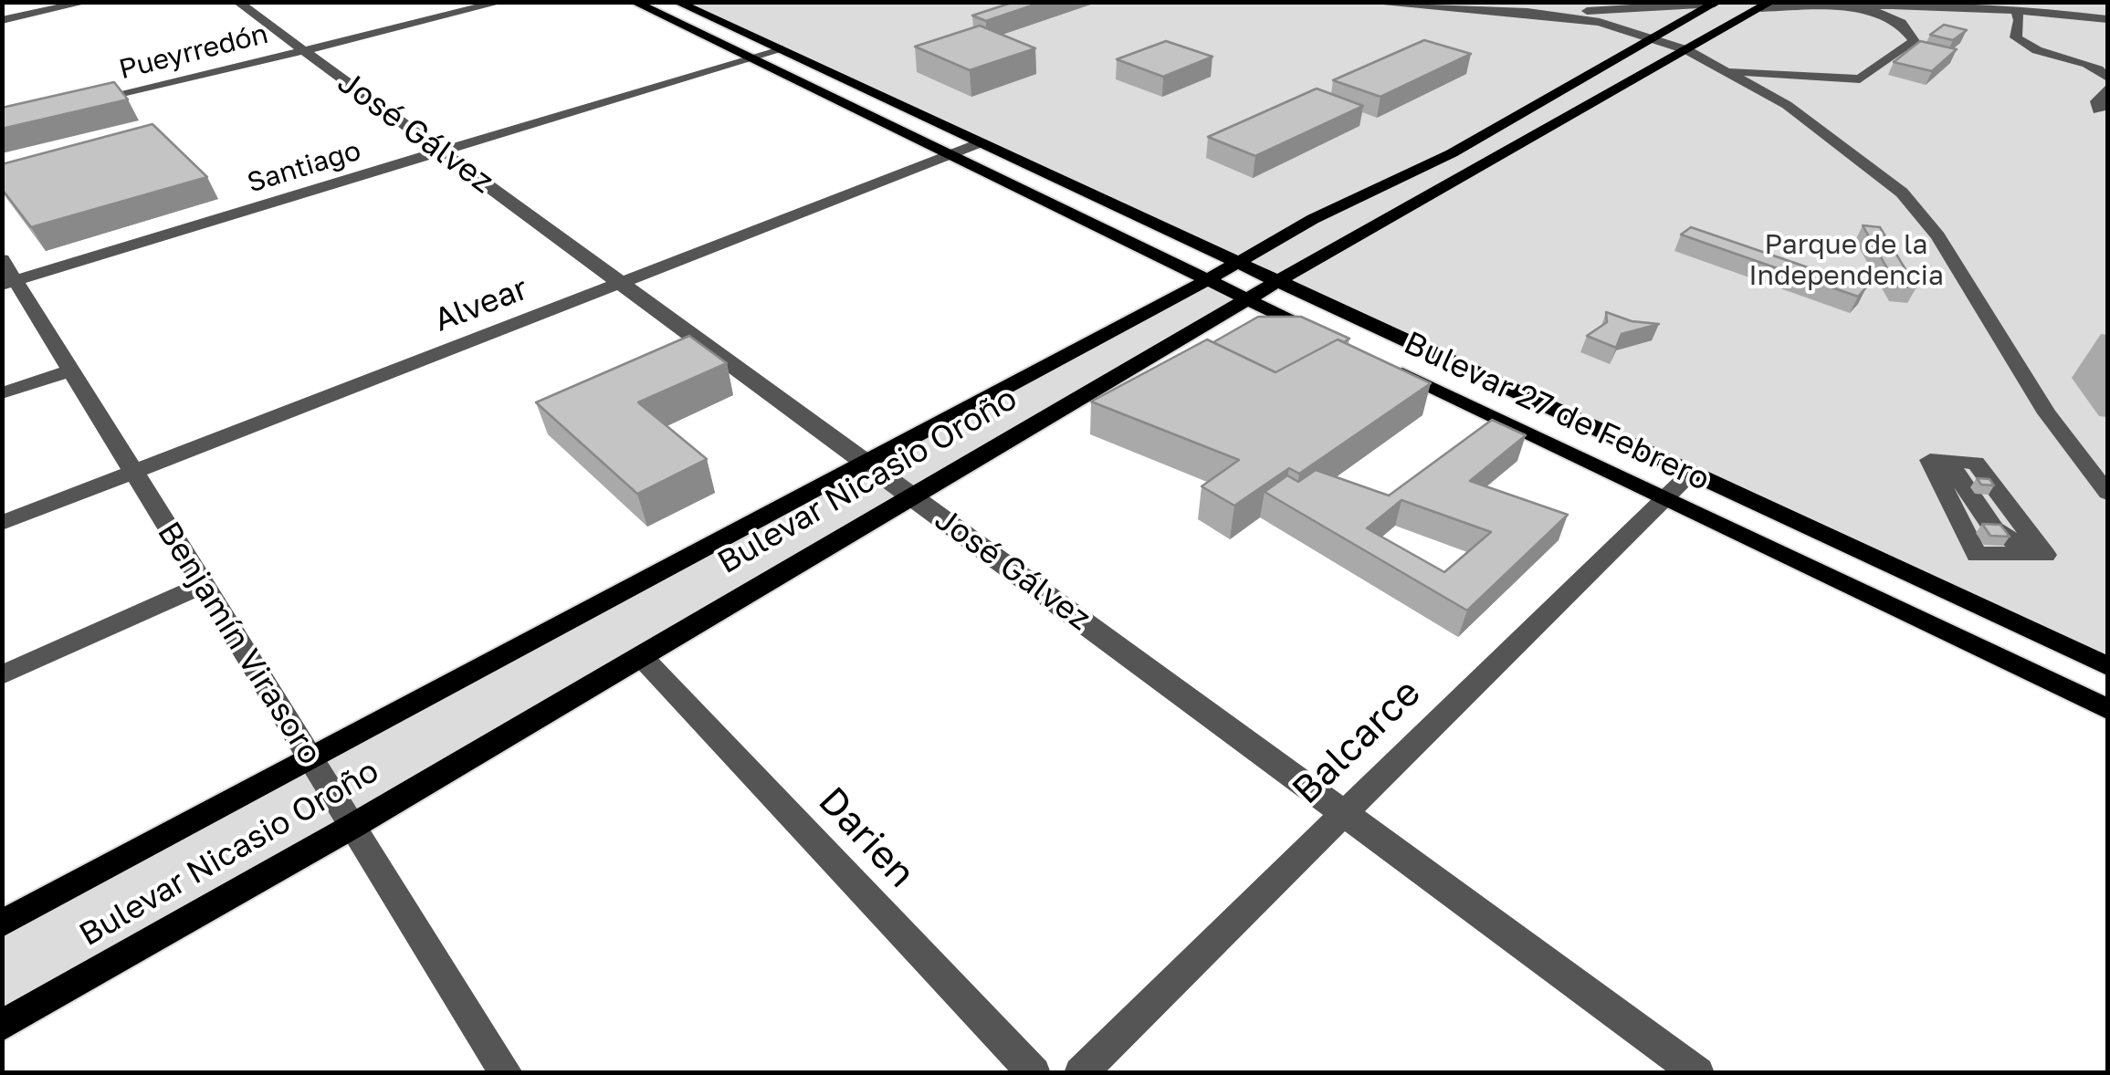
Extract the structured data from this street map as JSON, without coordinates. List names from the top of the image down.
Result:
{
  "streets": {
    "main road": ["Bulevar 27 de Febrero", "Bulevar Nicasio Oroño"],
    "street": [
      "Pueyrredón",
      "José Gálvez",
      "Santiago",
      "Alvear",
      "Benjamín Virasoro",
      "Balcarce",
      "Darien"
    ]
  },
  "crossings": [
    ["Pueyrredón", "José Gálvez"],
    ["José Gálvez", "Santiago"],
    ["José Gálvez", "Alvear"],
    ["José Gálvez", "Bulevar Nicasio Oroño"],
    ["José Gálvez", "Balcarce"],
    ["Santiago", "Bulevar 27 de Febrero"],
    ["Santiago", "Benjamín Virasoro"],
    ["Alvear", "Bulevar 27 de Febrero"],
    ["Alvear", "Benjamín Virasoro"],
    ["Bulevar 27 de Febrero", "Bulevar Nicasio Oroño"],
    ["Bulevar 27 de Febrero", "Balcarce"],
    ["Bulevar Nicasio Oroño", "Benjamín Virasoro"],
    ["Bulevar Nicasio Oroño", "Darien"]
  ],
  "parks": ["Parque de la Independencia"]
}
